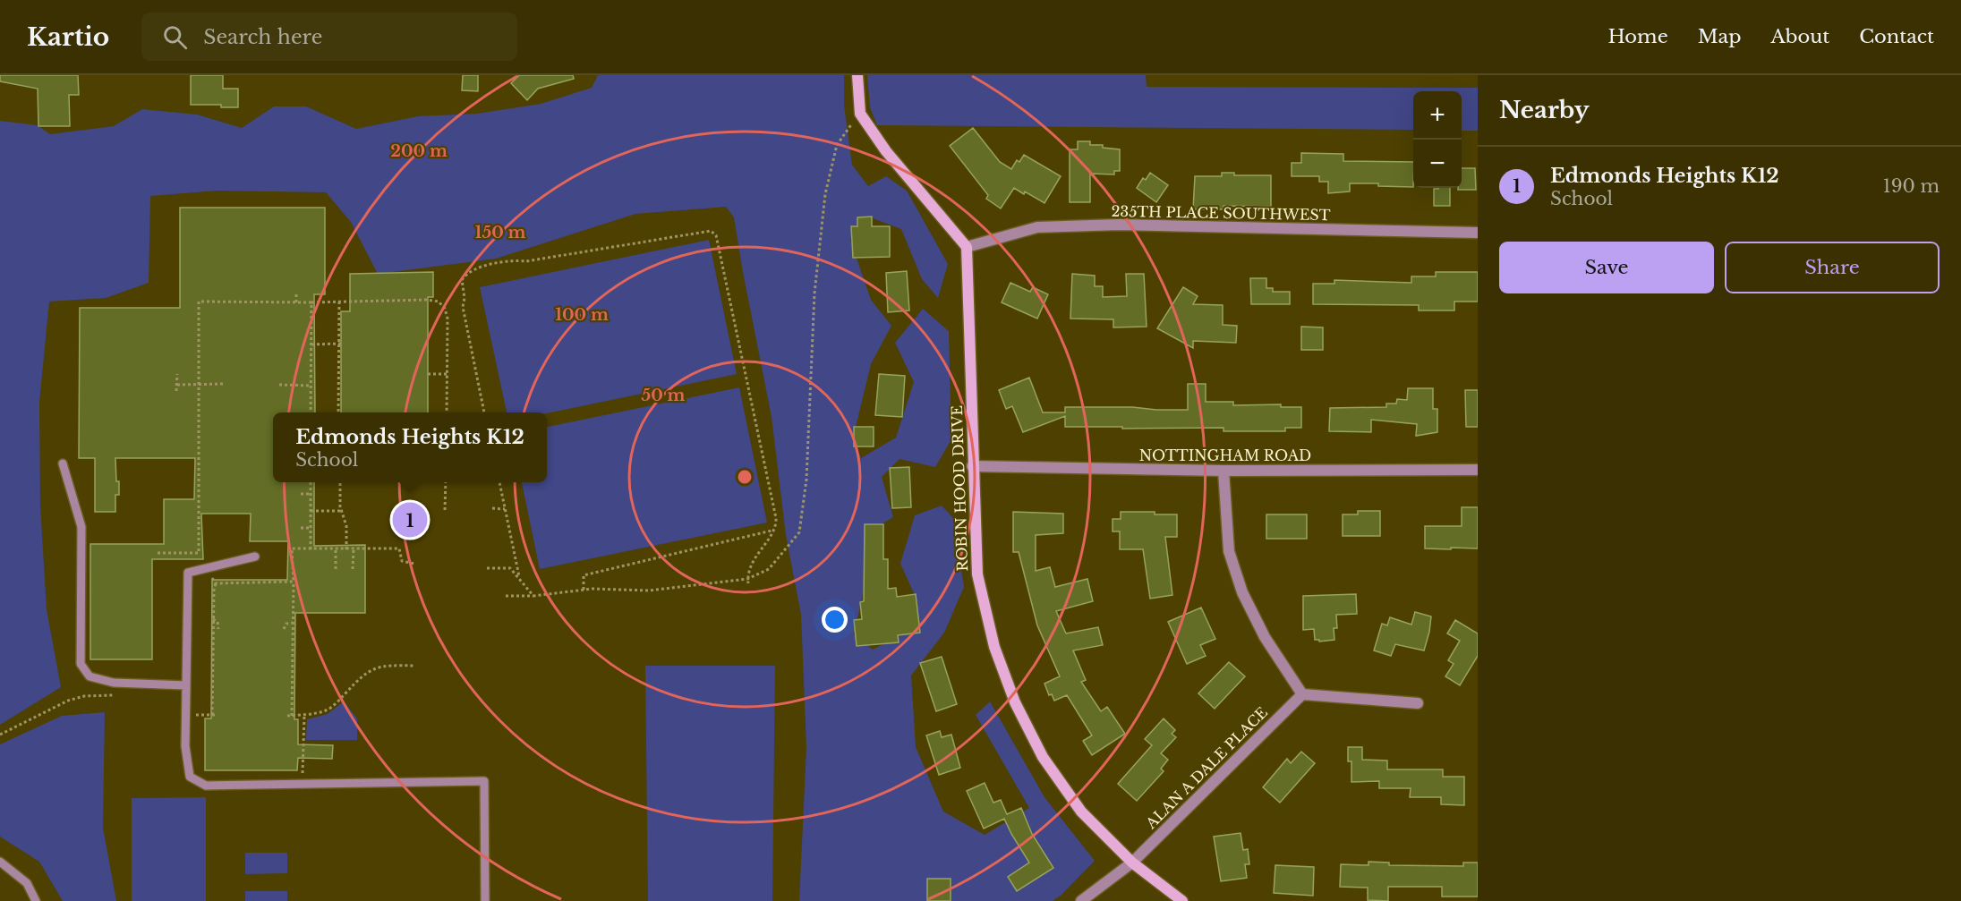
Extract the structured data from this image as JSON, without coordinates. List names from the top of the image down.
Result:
{
  "streets": {
    "street": [
      "235TH PLACE SOUTHWEST",
      "NOTTINGHAM ROAD",
      "ROBIN HOOD DRIVE",
      "ALAN A DALE PLACE"
    ]
  },
  "crossings": [
    ["235TH PLACE SOUTHWEST", "ROBIN HOOD DRIVE"],
    ["NOTTINGHAM ROAD", "ROBIN HOOD DRIVE"],
    ["ROBIN HOOD DRIVE", "ALAN A DALE PLACE"]
  ],
  "page": {
    "header": "Kartio",
    "search": "Search here",
    "nav": [
      "Home",
      "Map",
      "About",
      "Contact"
    ],
    "heading": "Nearby",
    "map_buttons": ["+", "−"],
    "list": [
      {
        "mark": "1",
        "name": "Edmonds Heights K12",
        "note": "School",
        "value": "190 m"
      }
    ],
    "buttons": ["Save", "Share"],
    "popup": ["Edmonds Heights K12", "School"],
    "pins": "1"
  },
  "rings": [
    "200 m",
    "150 m",
    "100 m",
    "50 m"
  ]
}
